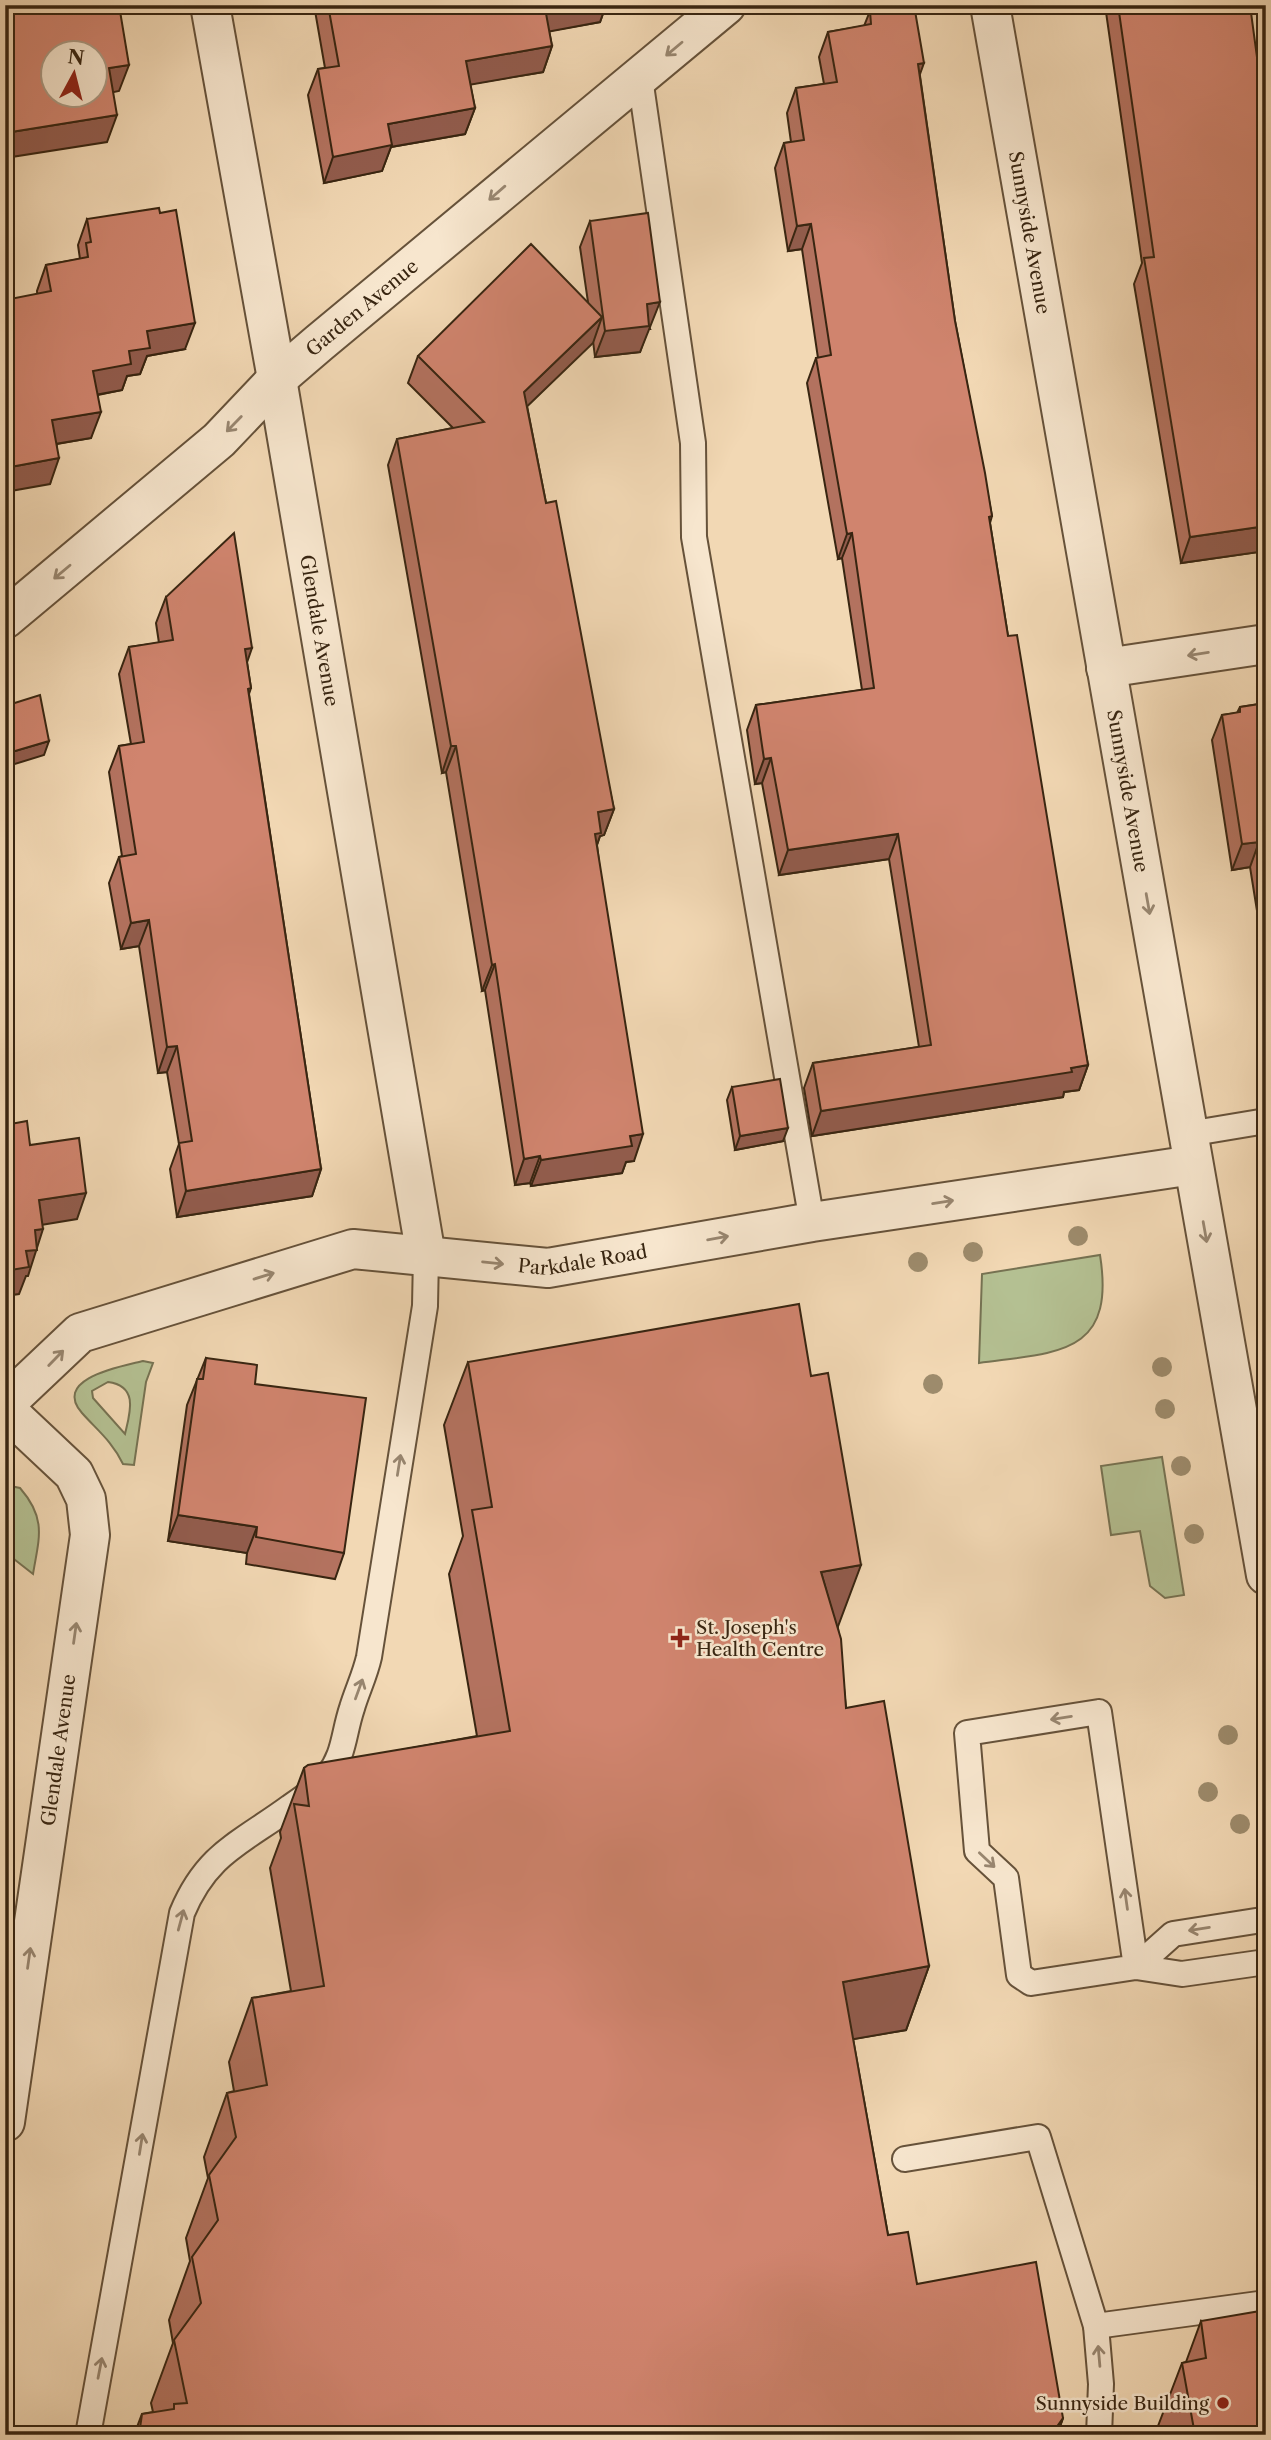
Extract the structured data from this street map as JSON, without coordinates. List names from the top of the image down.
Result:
{
  "streets": {
    "street": [
      "Sunnyside Avenue",
      "Garden Avenue",
      "Glendale Avenue",
      "Parkdale Road"
    ]
  },
  "crossings": [
    ["Sunnyside Avenue", "Parkdale Road"],
    ["Garden Avenue", "Glendale Avenue"],
    ["Glendale Avenue", "Parkdale Road"]
  ],
  "one_way": [
    "Sunnyside Avenue",
    "Garden Avenue",
    "Glendale Avenue",
    "Parkdale Road"
  ],
  "places": {
    "health": ["St. Joseph's Health Centre"],
    "other": ["Sunnyside Building"]
  },
  "north": "top"
}
